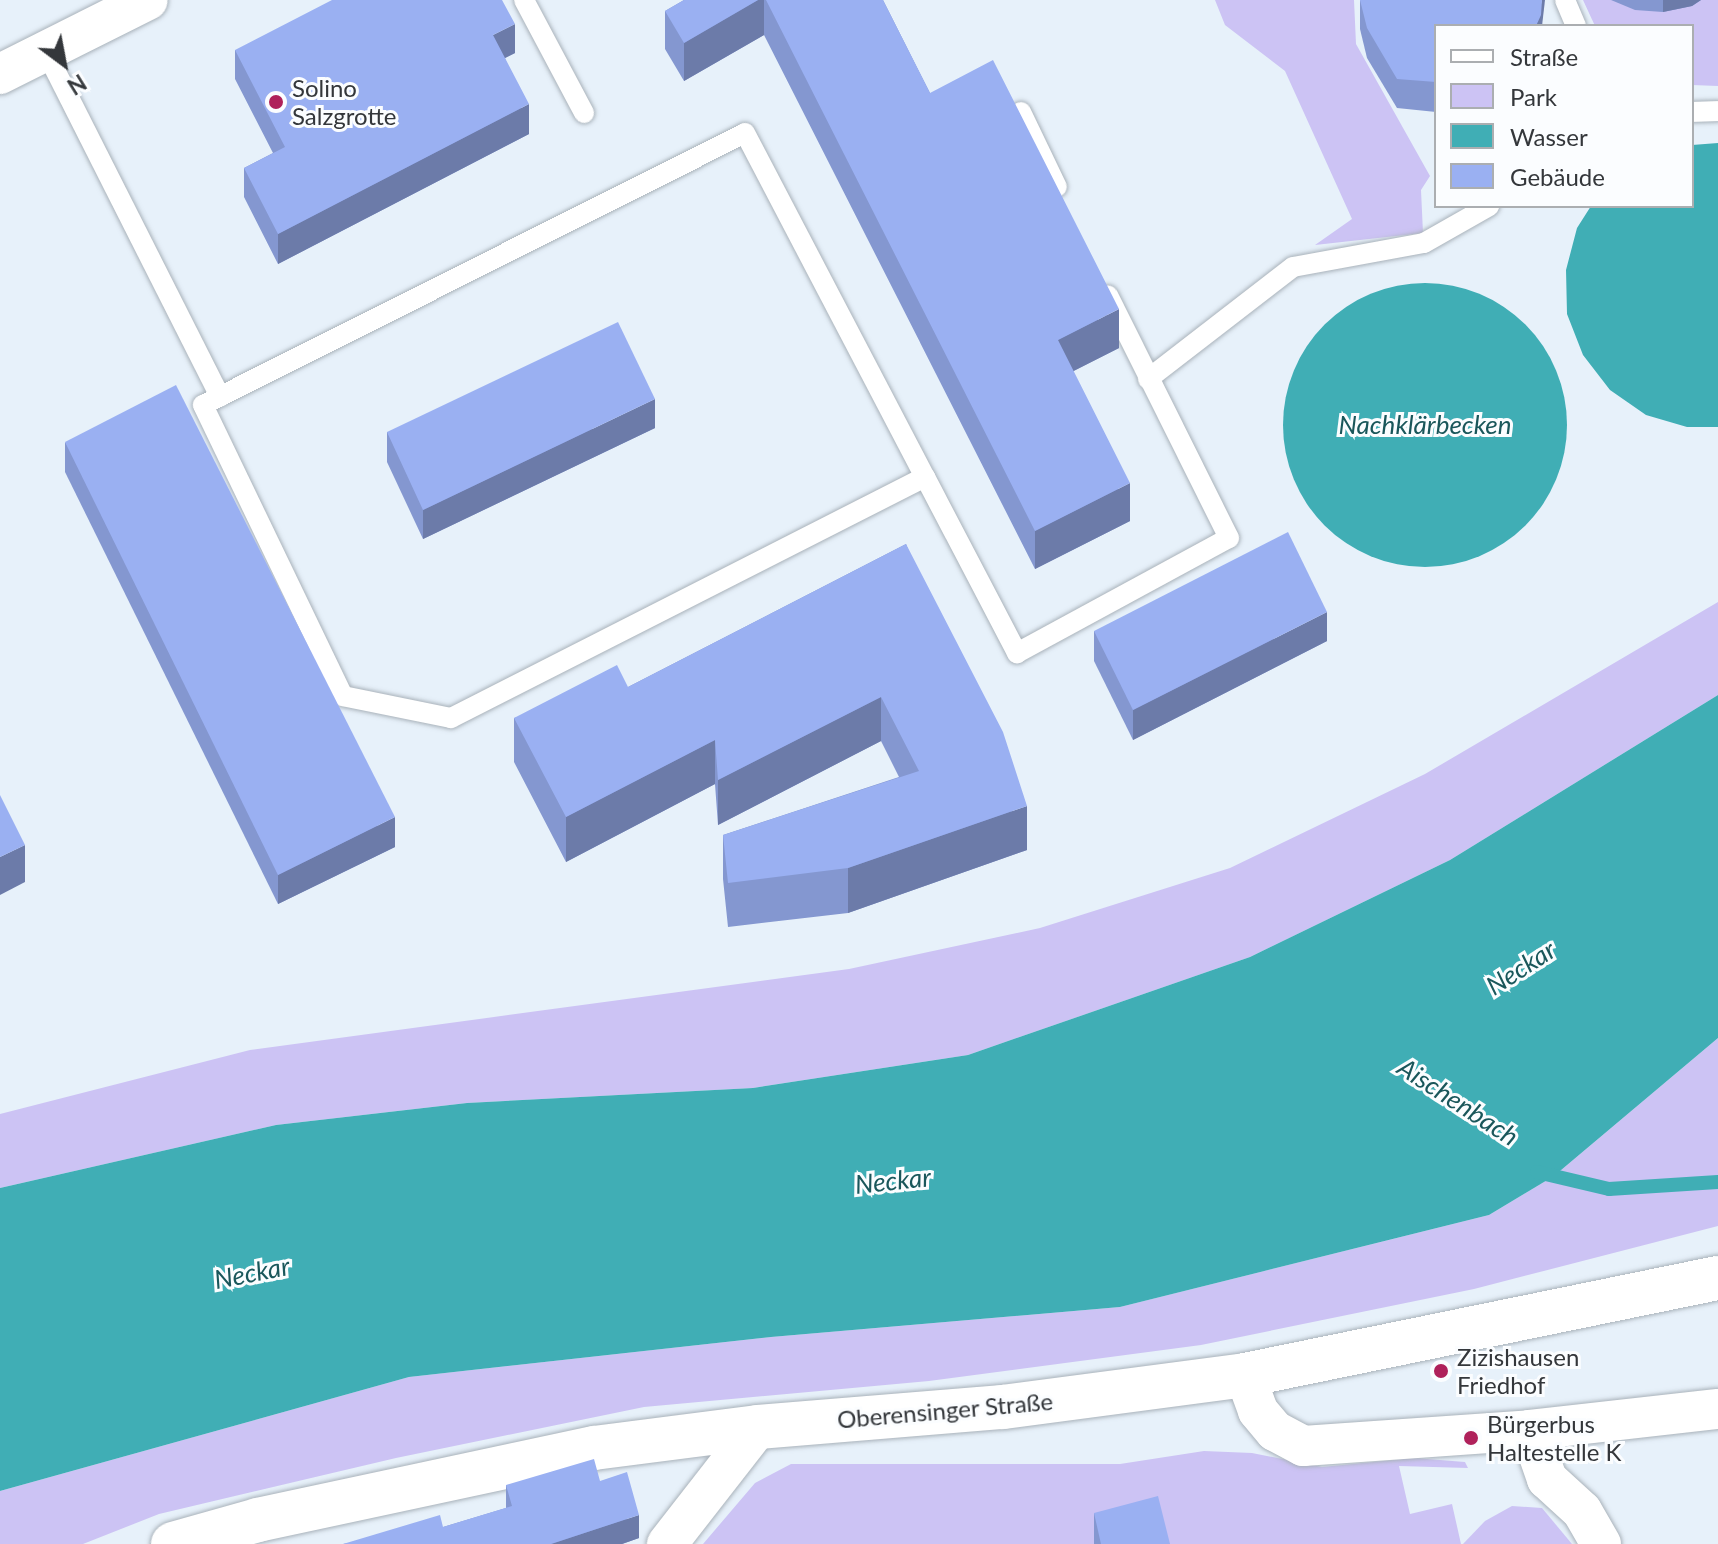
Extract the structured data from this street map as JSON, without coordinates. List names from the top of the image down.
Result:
{
  "streets": {
    "street": ["Oberensinger Straße"]
  },
  "water": ["Nachklärbecken", "Neckar", "Aischenbach"],
  "places": ["Solino Salzgrotte", "Zizishausen Friedhof", "Bürgerbus Haltestelle K"],
  "legend": [
    "Straße",
    "Park",
    "Wasser",
    "Gebäude"
  ],
  "north": "bottom right"
}
